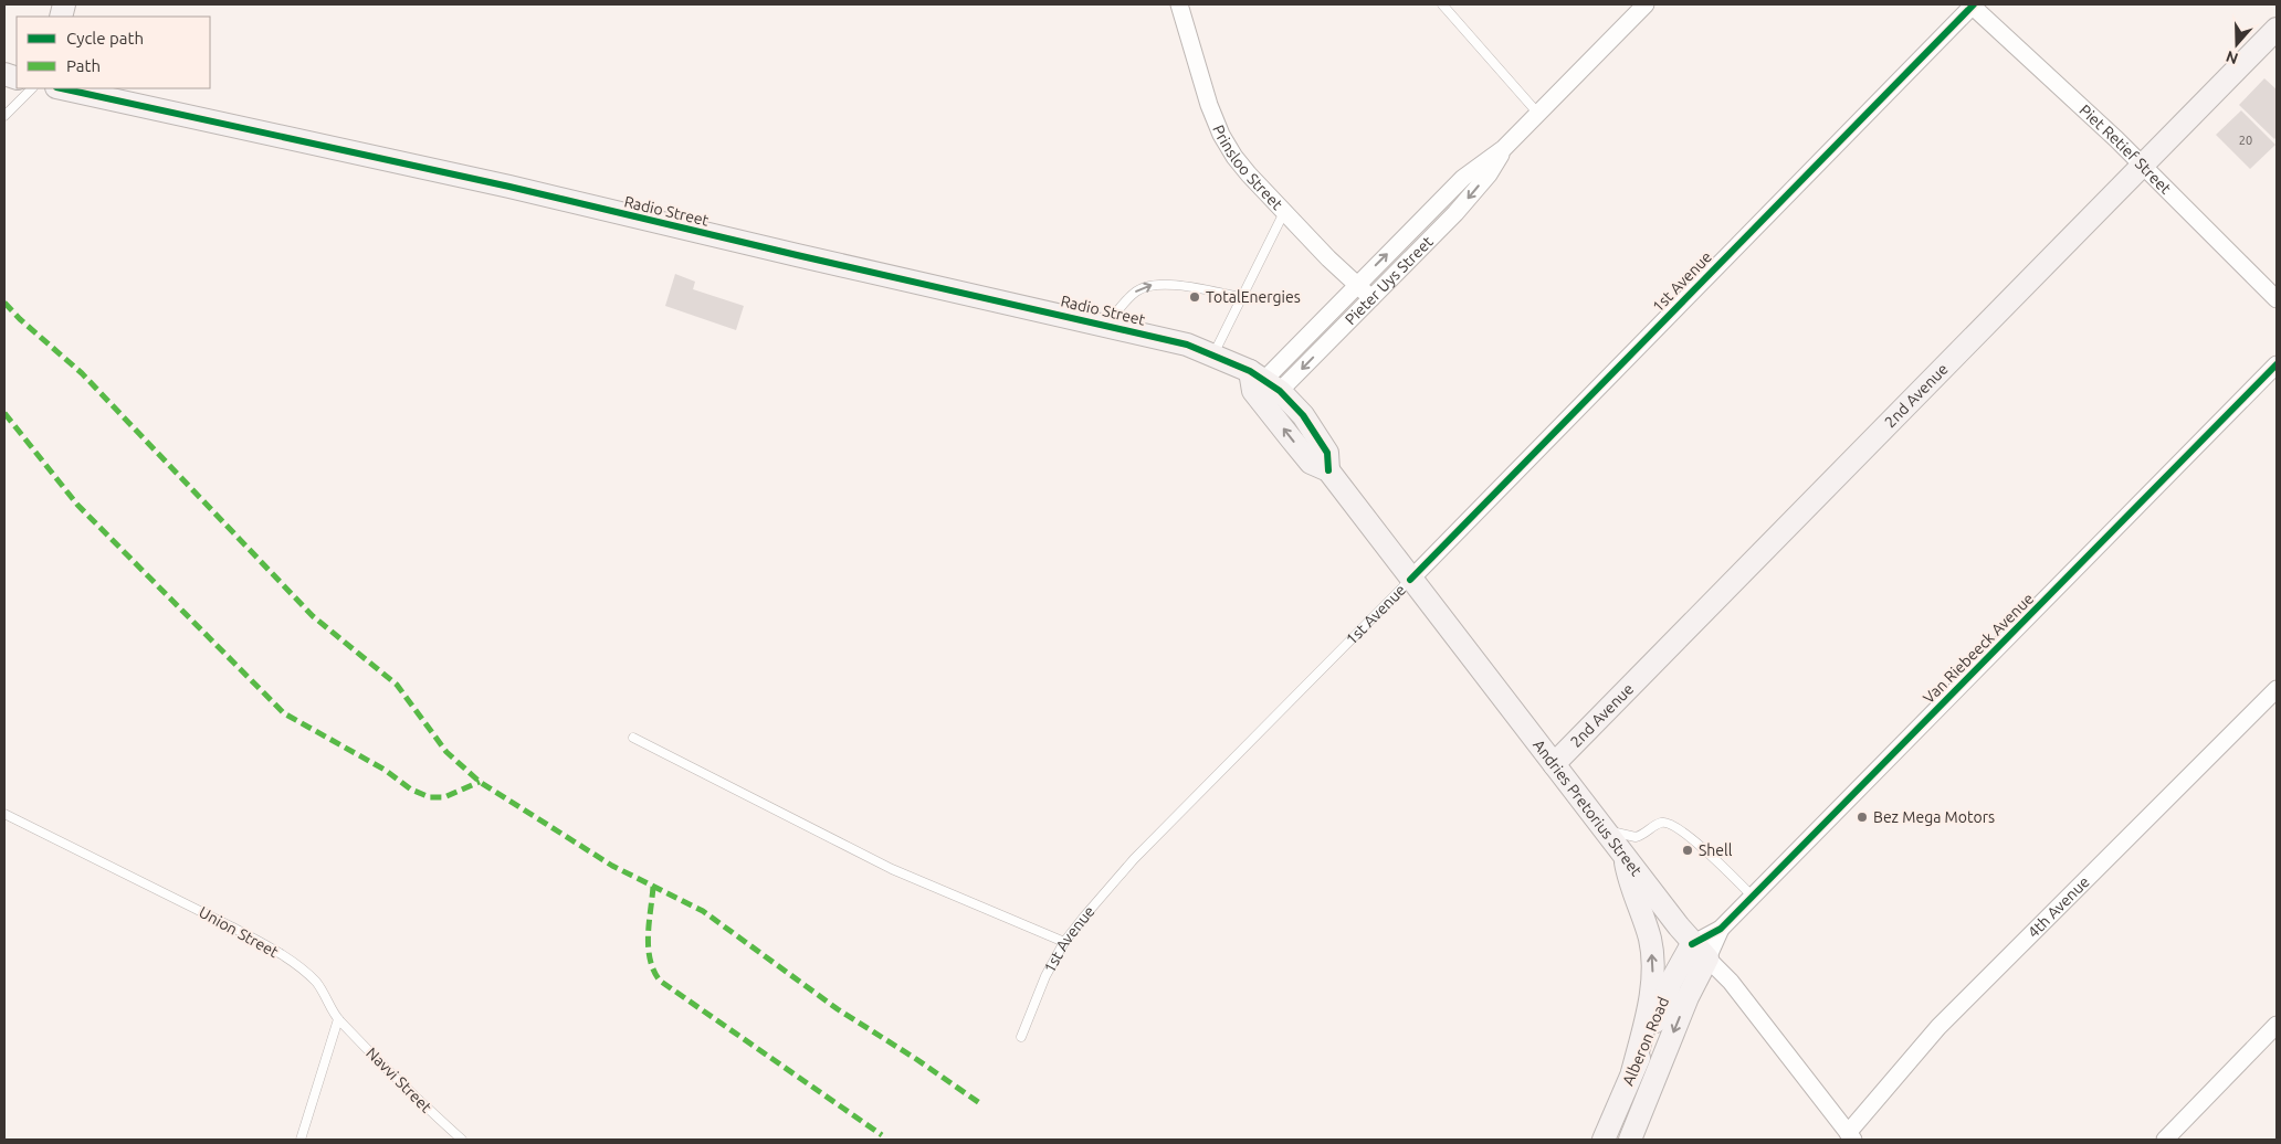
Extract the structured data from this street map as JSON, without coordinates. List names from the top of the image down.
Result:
{
  "streets": {
    "main road": [
      "Radio Street",
      "2nd Avenue",
      "Andries Pretorius Street",
      "Alberon Road"
    ],
    "street": [
      "Piet Retief Street",
      "Prinsloo Street",
      "Pieter Uys Street",
      "1st Avenue",
      "Van Riebeeck Avenue",
      "4th Avenue"
    ],
    "lane": ["Union Street", "Navvi Street"]
  },
  "crossings": [
    ["Piet Retief Street", "1st Avenue"],
    ["Piet Retief Street", "2nd Avenue"],
    ["Prinsloo Street", "Pieter Uys Street"],
    ["Radio Street", "Pieter Uys Street"],
    ["Radio Street", "Andries Pretorius Street"],
    ["Pieter Uys Street", "Andries Pretorius Street"],
    ["1st Avenue", "Andries Pretorius Street"],
    ["2nd Avenue", "Andries Pretorius Street"],
    ["Van Riebeeck Avenue", "Andries Pretorius Street"],
    ["Van Riebeeck Avenue", "Alberon Road"],
    ["Andries Pretorius Street", "4th Avenue"],
    ["Andries Pretorius Street", "Alberon Road"],
    ["Union Street", "Navvi Street"]
  ],
  "places": ["TotalEnergies", "Bez Mega Motors", "Shell"],
  "house_numbers": ["20"],
  "legend": ["Cycle path", "Path"],
  "north": "bottom"
}
